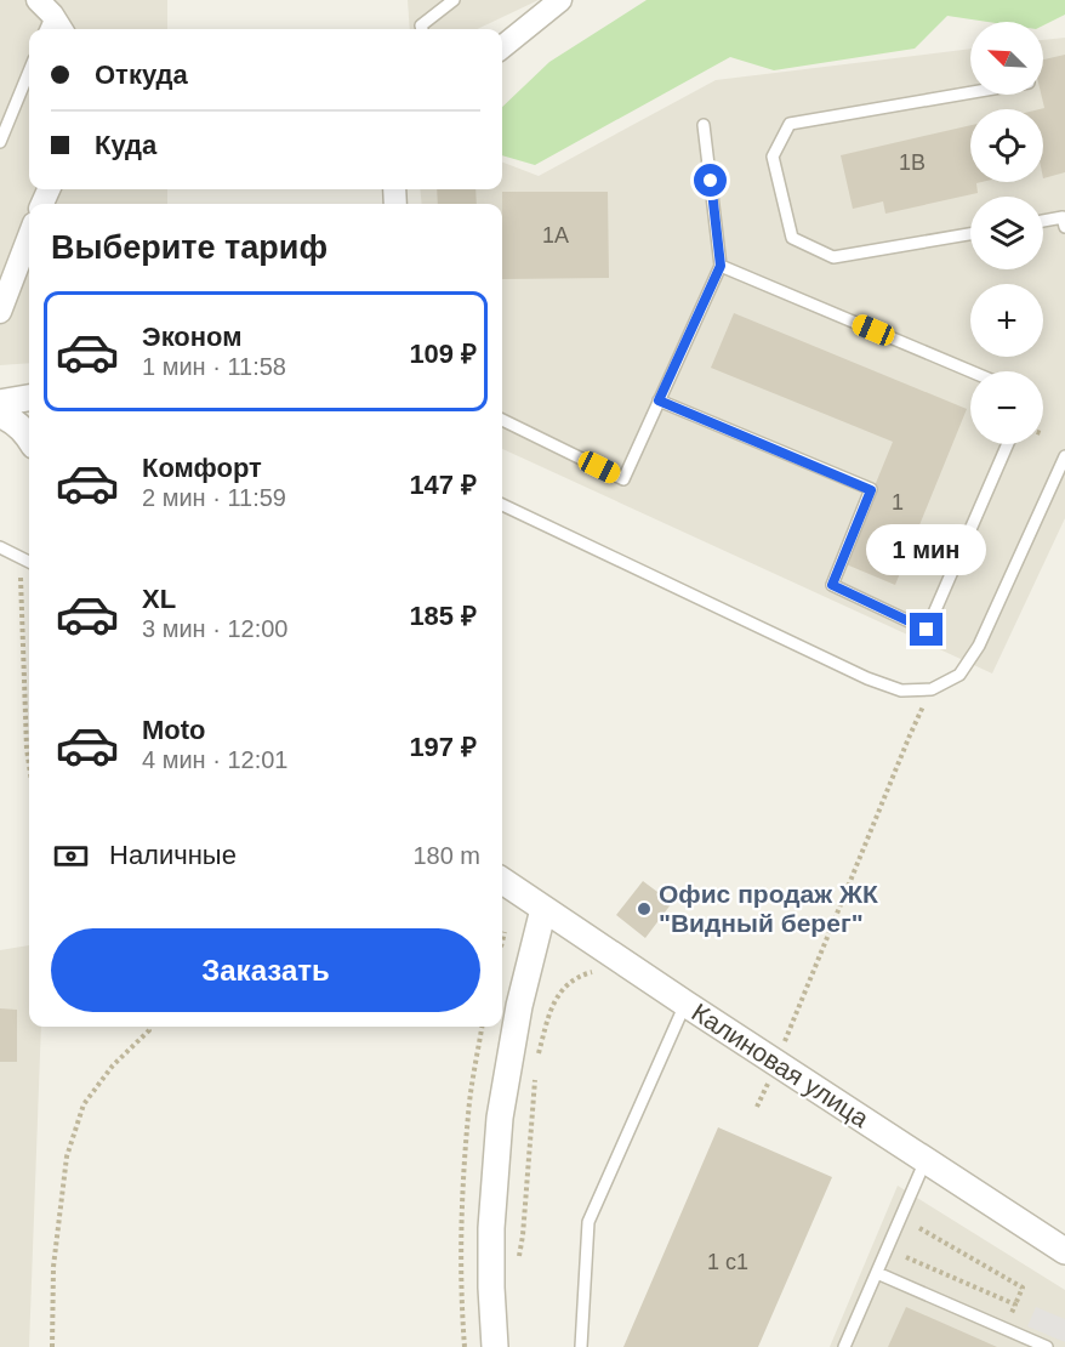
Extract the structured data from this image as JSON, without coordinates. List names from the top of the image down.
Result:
{
  "streets": {
    "street": ["Калиновая улица"]
  },
  "places": ["Офис продаж ЖК \"Видный берег\""],
  "house_numbers": [
    "1В",
    "1А",
    "1",
    "1 с1"
  ],
  "north": "top left",
  "page": {
    "map_buttons": ["+", "−"],
    "banner": ["Откуда", "Куда"],
    "heading": "Выберите тариф",
    "list": [
      {
        "name": "Эконом",
        "note": "1 мин · 11:58",
        "value": "109 ₽"
      },
      {
        "name": "Комфорт",
        "note": "2 мин · 11:59",
        "value": "147 ₽"
      },
      {
        "name": "XL",
        "note": "3 мин · 12:00",
        "value": "185 ₽"
      },
      {
        "name": "Moto",
        "note": "4 мин · 12:01",
        "value": "197 ₽"
      }
    ],
    "bubble": "1 мин",
    "pay": ["Наличные", "180 m"],
    "buttons": "Заказать"
  }
}
